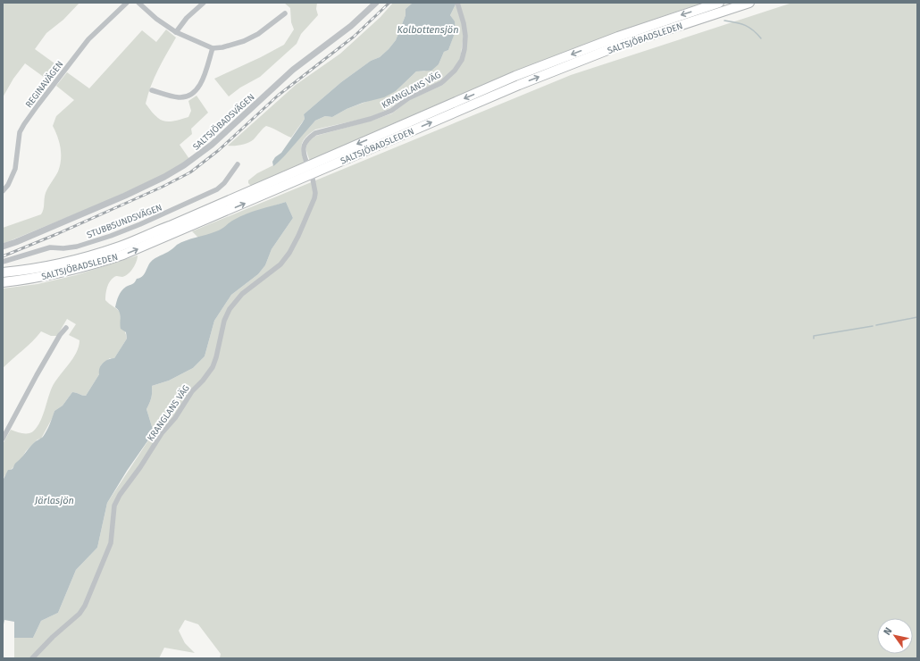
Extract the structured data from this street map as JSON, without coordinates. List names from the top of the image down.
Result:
{
  "streets": {
    "highway": ["SALTSJÖBADSLEDEN"],
    "street": [
      "REGINAVÄGEN",
      "KRANGLANS VÄG",
      "SALTSJÖBADSVÄGEN",
      "STUBBSUNDSVÄGEN"
    ]
  },
  "water": ["Kolbottensjön", "Järlasjön"],
  "north": "top left"
}
